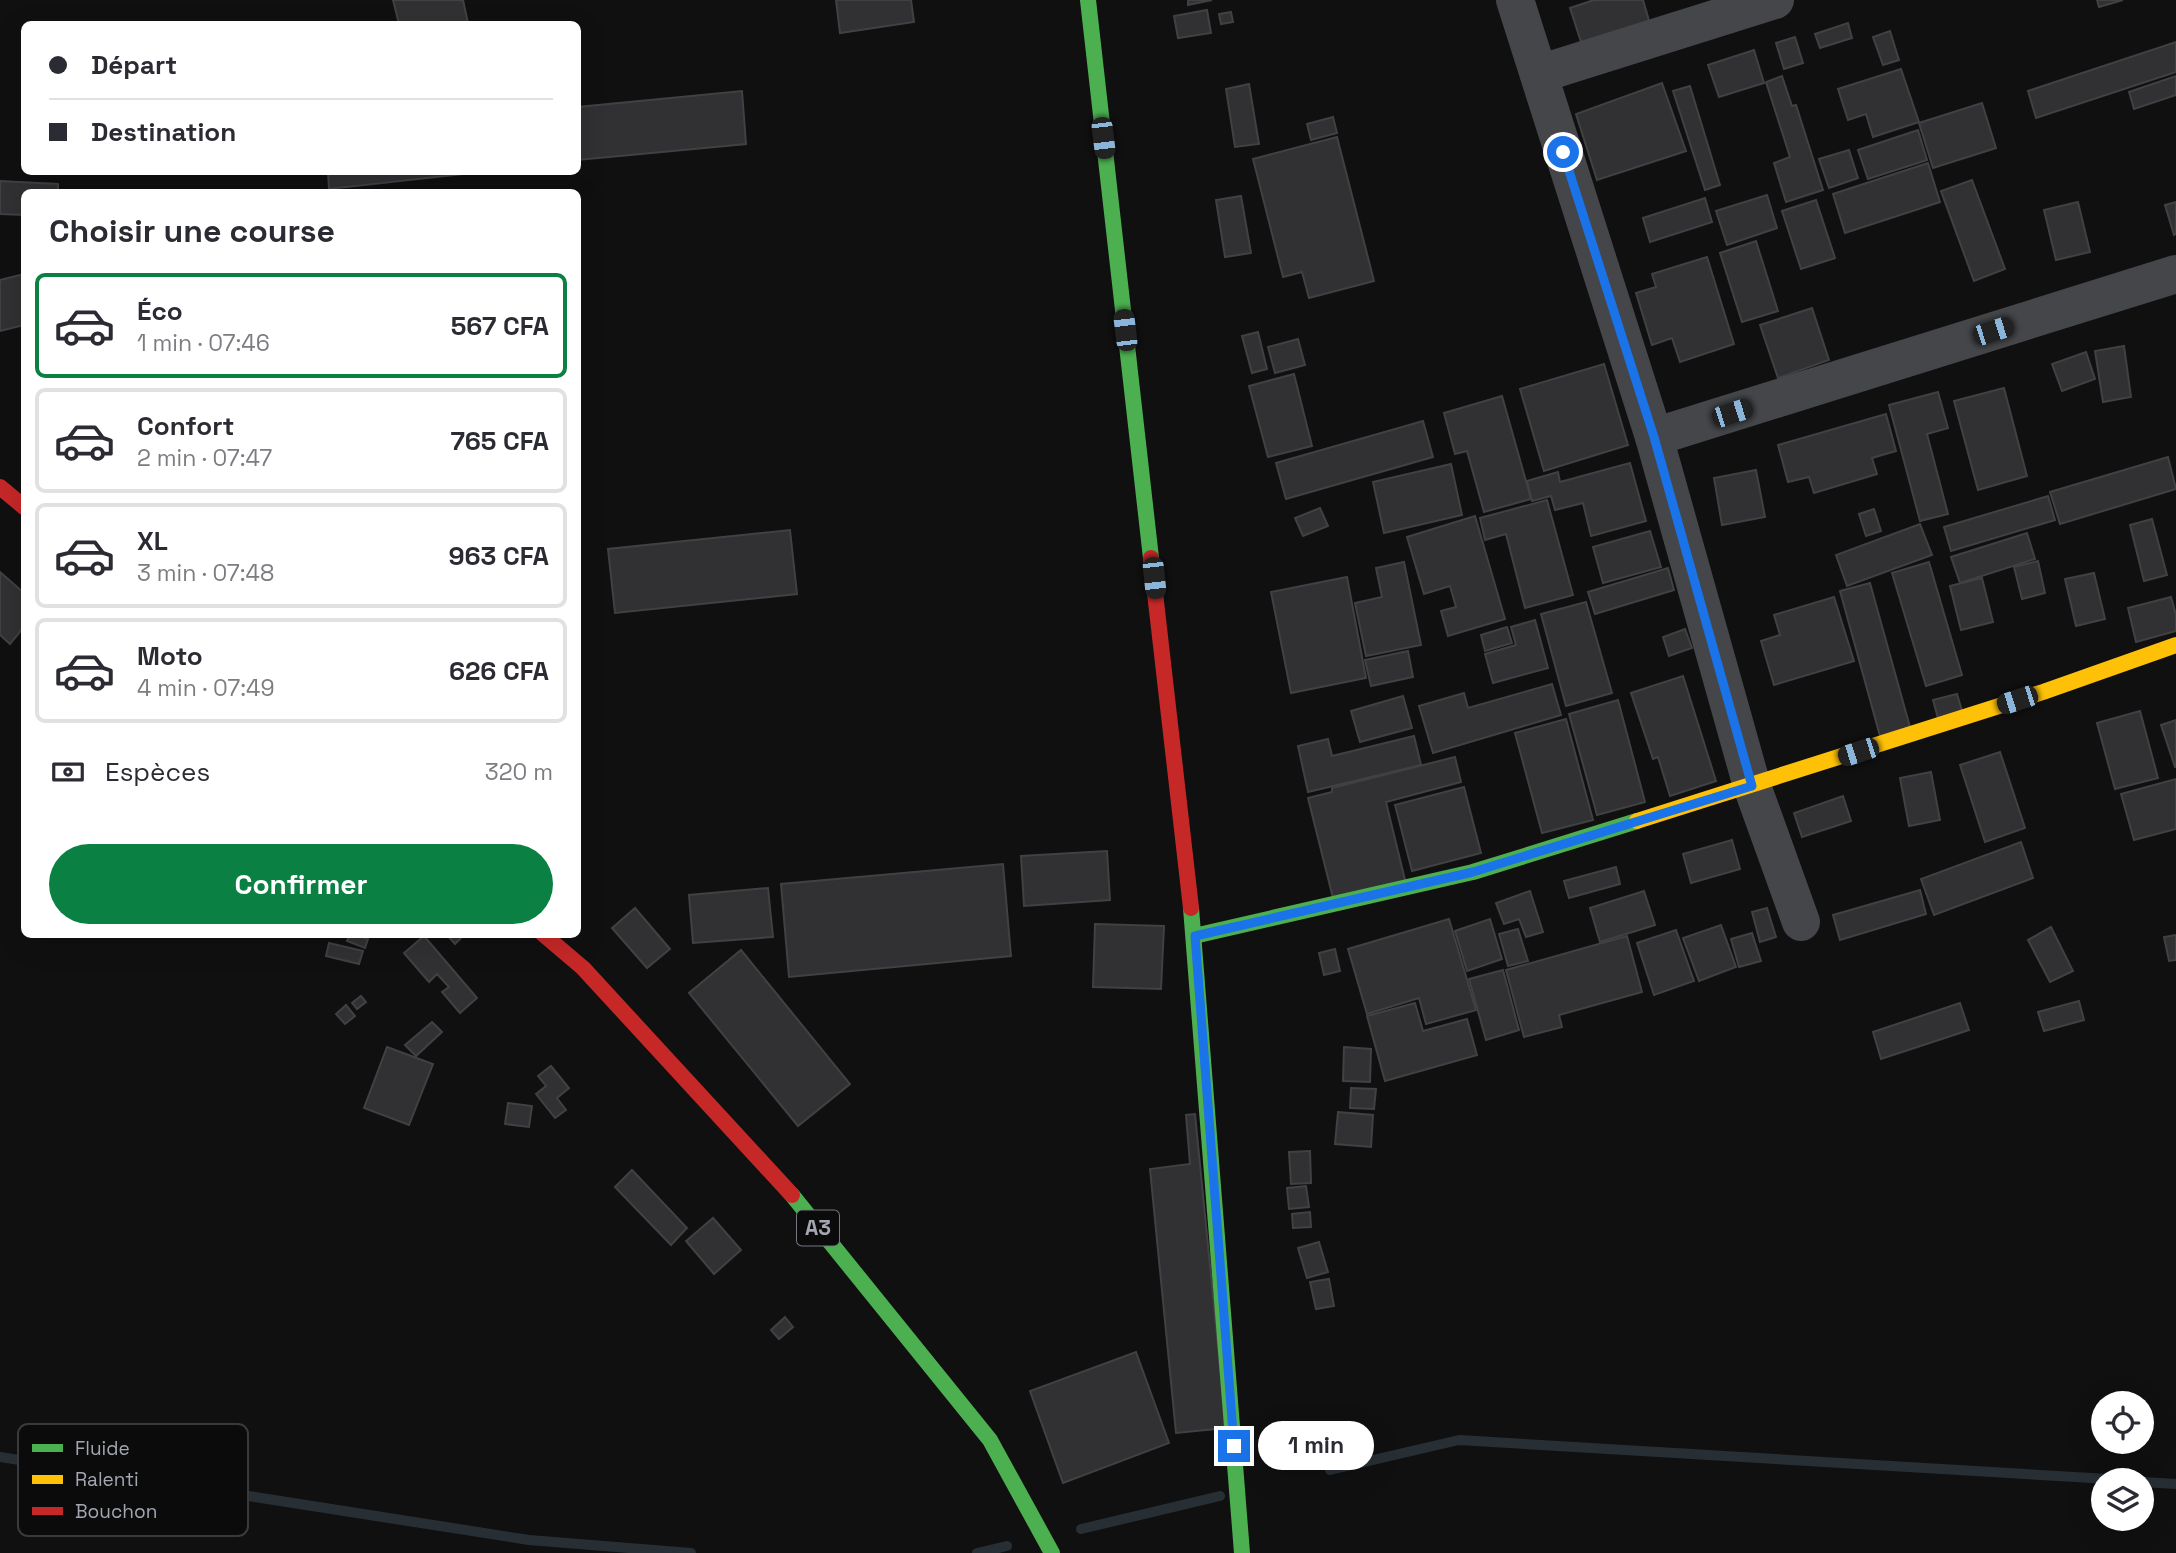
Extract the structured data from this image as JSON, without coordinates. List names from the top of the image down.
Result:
{
  "streets": {
    "main road": ["A3"]
  },
  "legend": ["Fluide", "Ralenti", "Bouchon"],
  "page": {
    "banner": ["Départ", "Destination"],
    "heading": "Choisir une course",
    "list": [
      {
        "name": "Éco",
        "note": "1 min · 07:46",
        "value": "567 CFA"
      },
      {
        "name": "Confort",
        "note": "2 min · 07:47",
        "value": "765 CFA"
      },
      {
        "name": "XL",
        "note": "3 min · 07:48",
        "value": "963 CFA"
      },
      {
        "name": "Moto",
        "note": "4 min · 07:49",
        "value": "626 CFA"
      }
    ],
    "pay": ["Espèces", "320 m"],
    "buttons": "Confirmer",
    "bubble": "1 min"
  }
}
